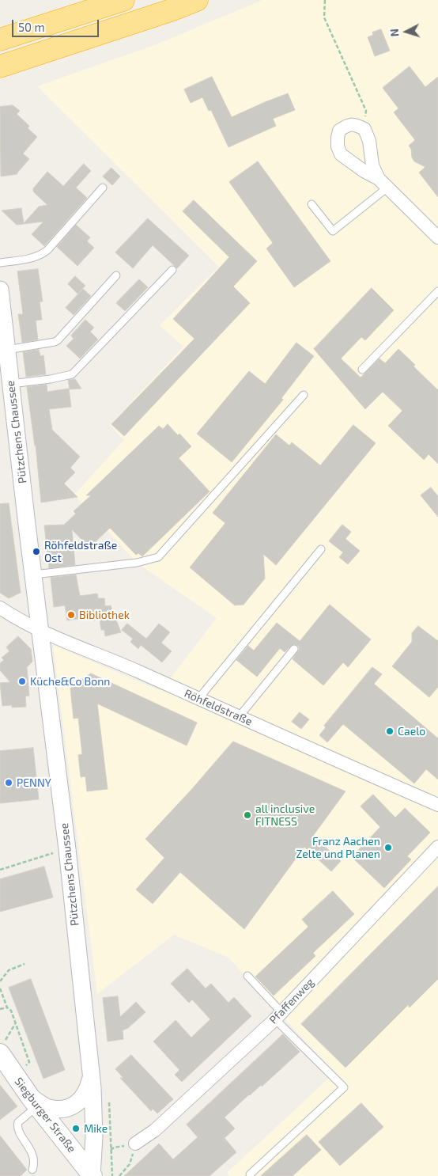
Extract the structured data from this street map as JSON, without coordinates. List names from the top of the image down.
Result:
{
  "streets": {
    "main road": ["Siegburger Straße"],
    "street": ["Pützchens Chaussee", "Röhfeldstraße", "Pfaffenweg"]
  },
  "crossings": [
    ["Pützchens Chaussee", "Röhfeldstraße"],
    ["Pützchens Chaussee", "Siegburger Straße"]
  ],
  "places": [
    "Röhfeldstraße Ost",
    "Bibliothek",
    "Küche&Co Bonn",
    "Caelo",
    "PENNY",
    "all inclusive FITNESS",
    "Franz Aachen Zelte und Planen",
    "Mike"
  ],
  "scale_bar": "50 m",
  "north": "left"
}
